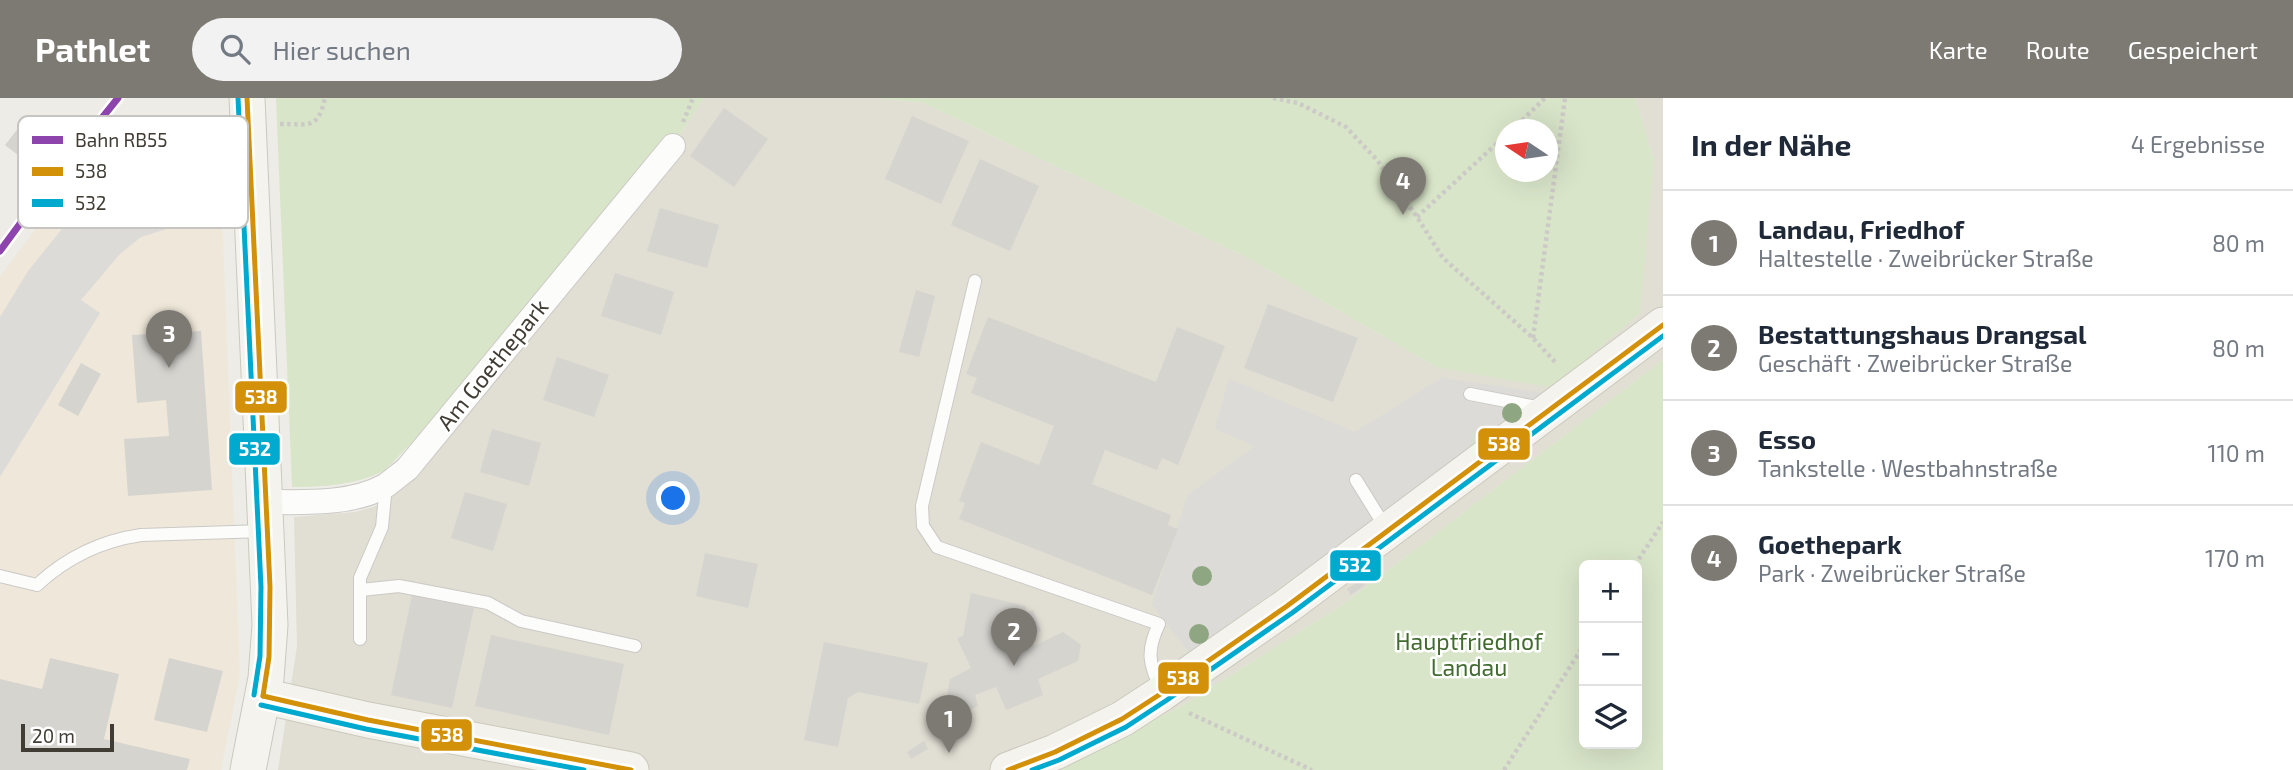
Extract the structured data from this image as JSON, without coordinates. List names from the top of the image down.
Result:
{
  "streets": {
    "street": ["Am Goethepark"]
  },
  "parks": ["Hauptfriedhof Landau"],
  "lines": ["rail line RB55", "transit line 538", "transit line 532"],
  "legend": ["Bahn RB55", "538", "532"],
  "scale_bar": "20 m",
  "north": "left",
  "page": {
    "header": "Pathlet",
    "search": "Hier suchen",
    "nav": ["Karte", "Route", "Gespeichert"],
    "heading": ["In der Nähe", "4 Ergebnisse"],
    "pins": [
      "4",
      "3",
      "2",
      "1"
    ],
    "list": [
      {
        "mark": "1",
        "name": "Landau, Friedhof",
        "note": "Haltestelle · Zweibrücker Straße",
        "value": "80 m"
      },
      {
        "mark": "2",
        "name": "Bestattungshaus Drangsal",
        "note": "Geschäft · Zweibrücker Straße",
        "value": "80 m"
      },
      {
        "mark": "3",
        "name": "Esso",
        "note": "Tankstelle · Westbahnstraße",
        "value": "110 m"
      },
      {
        "mark": "4",
        "name": "Goethepark",
        "note": "Park · Zweibrücker Straße",
        "value": "170 m"
      }
    ],
    "map_buttons": ["+", "−"],
    "scale": "20 m"
  }
}
